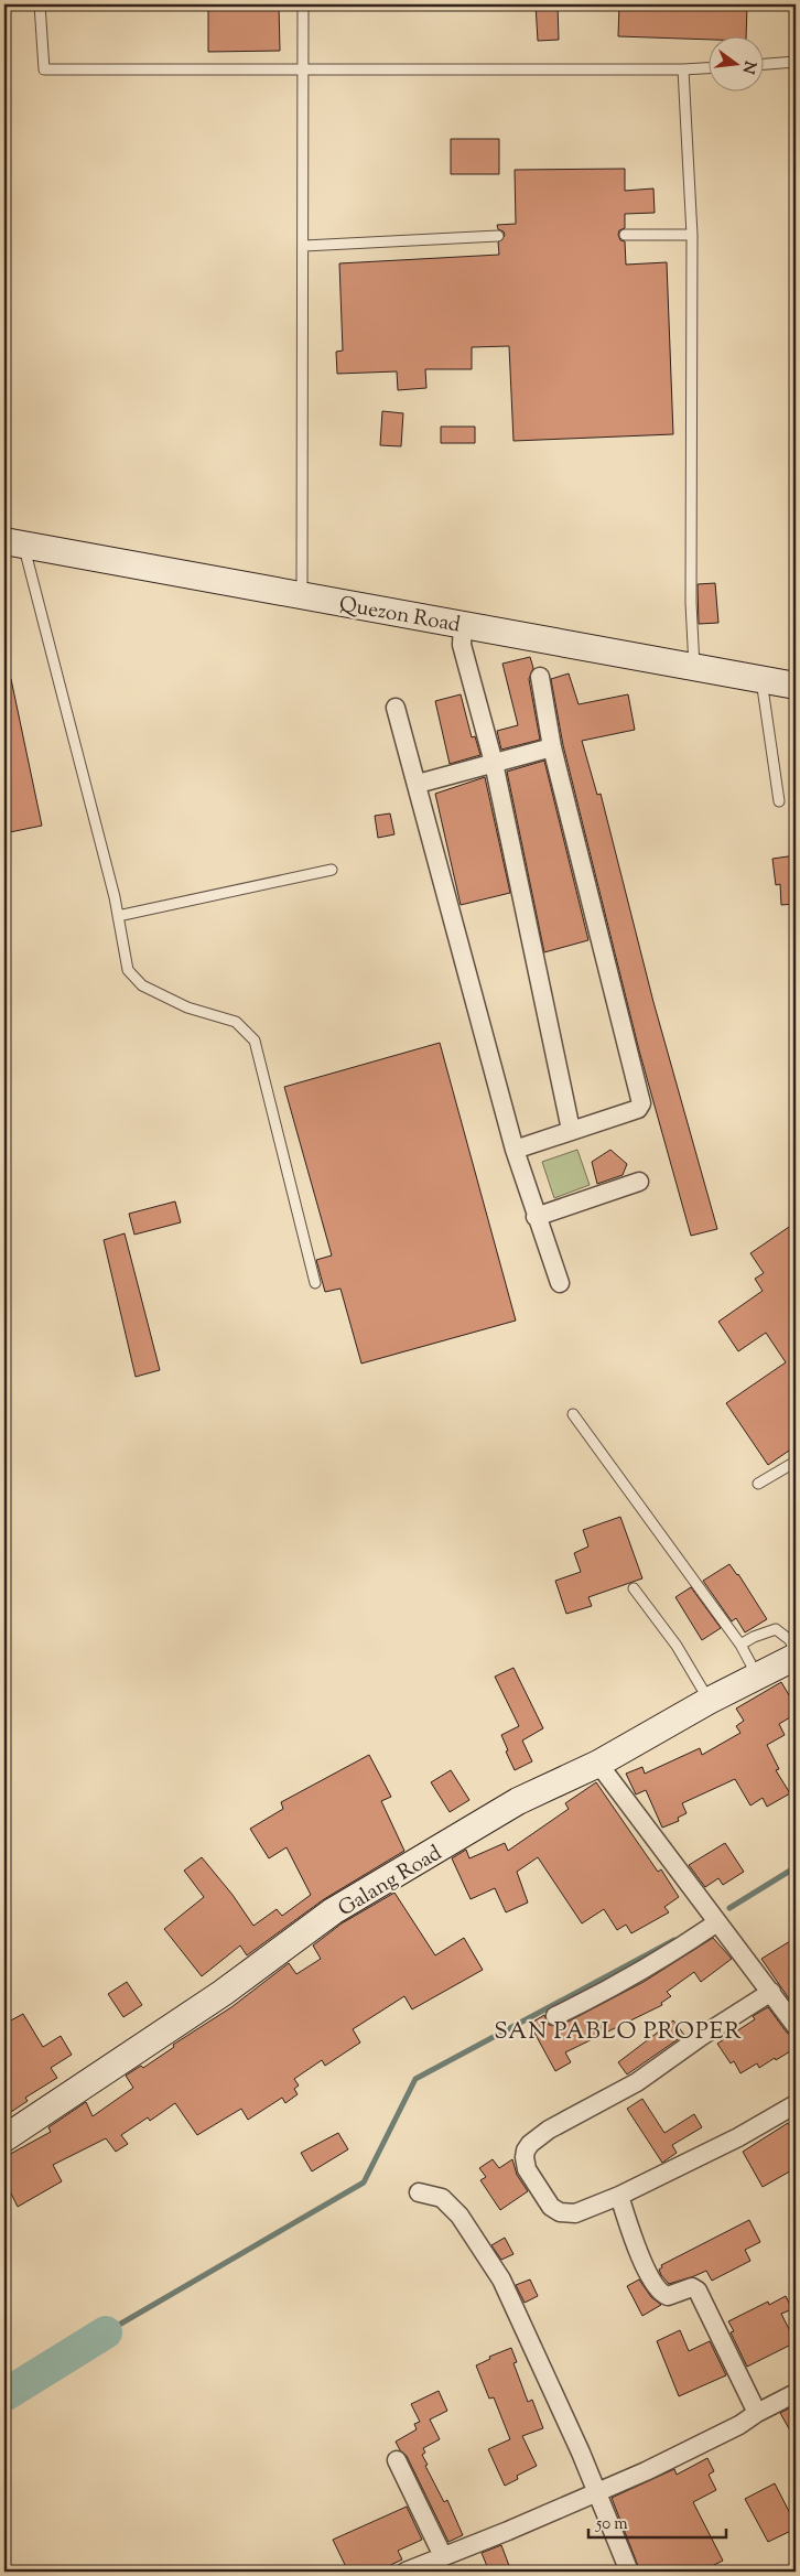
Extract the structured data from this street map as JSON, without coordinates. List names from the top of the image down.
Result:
{
  "streets": {
    "street": ["Quezon Road", "Galang Road"]
  },
  "districts": ["SAN PABLO PROPER"],
  "scale_bar": "50 m",
  "north": "right"
}
